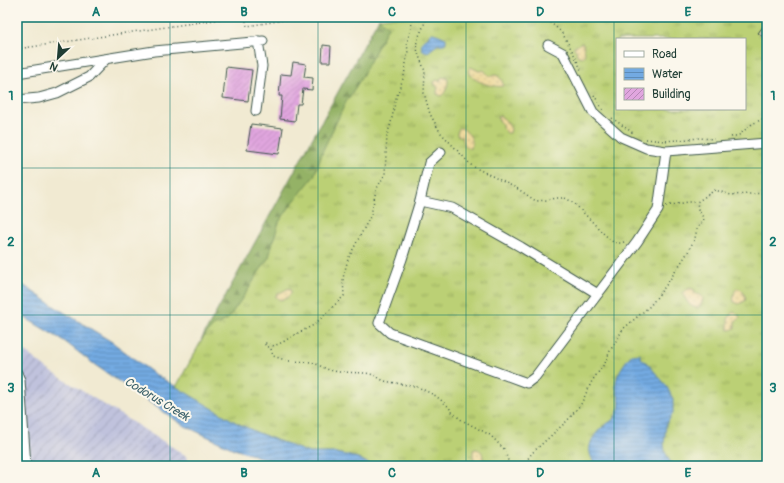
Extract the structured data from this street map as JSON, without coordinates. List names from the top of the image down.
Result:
{
  "water": ["Codorus Creek"],
  "legend": ["Road", "Water", "Building"],
  "north": "bottom left",
  "grid": {
    "columns": [
      "A",
      "B",
      "C",
      "D",
      "E"
    ],
    "rows": ["1", "2", "3"]
  }
}
